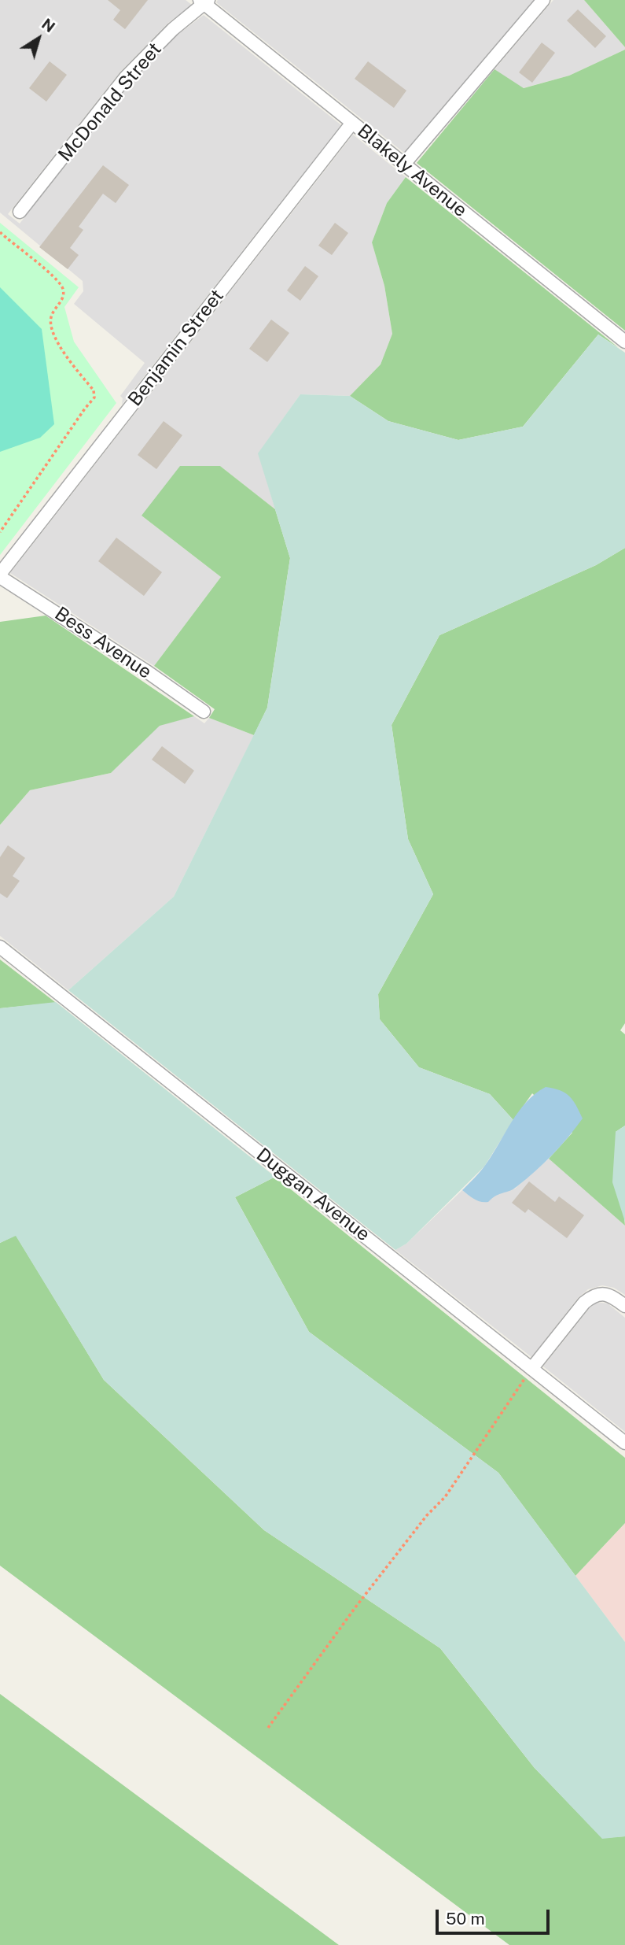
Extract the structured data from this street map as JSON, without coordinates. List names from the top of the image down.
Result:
{
  "streets": {
    "street": [
      "McDonald Street",
      "Blakely Avenue",
      "Benjamin Street",
      "Bess Avenue",
      "Duggan Avenue"
    ]
  },
  "crossings": [
    ["McDonald Street", "Blakely Avenue"],
    ["Blakely Avenue", "Benjamin Street"],
    ["Benjamin Street", "Bess Avenue"]
  ],
  "scale_bar": "50 m",
  "north": "top right"
}
